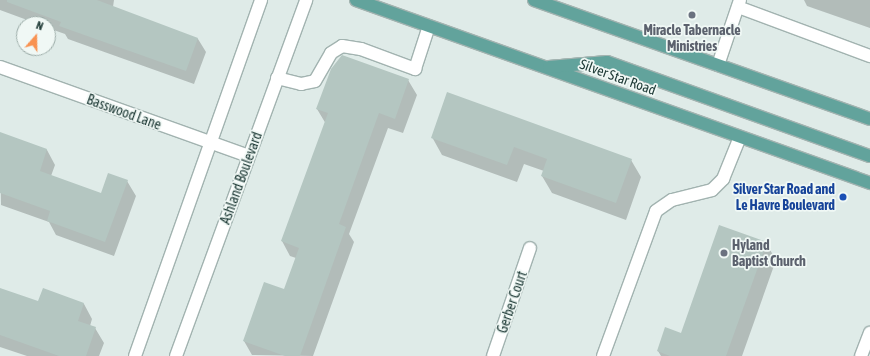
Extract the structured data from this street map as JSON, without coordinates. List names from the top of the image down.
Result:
{
  "streets": {
    "main road": ["Silver Star Road"],
    "street": ["Basswood Lane", "Ashland Boulevard", "Gerber Court"]
  },
  "crossings": [
    ["Basswood Lane", "Ashland Boulevard"]
  ],
  "places": ["Miracle Tabernacle Ministries", "Silver Star Road and Le Havre Boulevard", "Hyland Baptist Church"],
  "north": "top"
}
